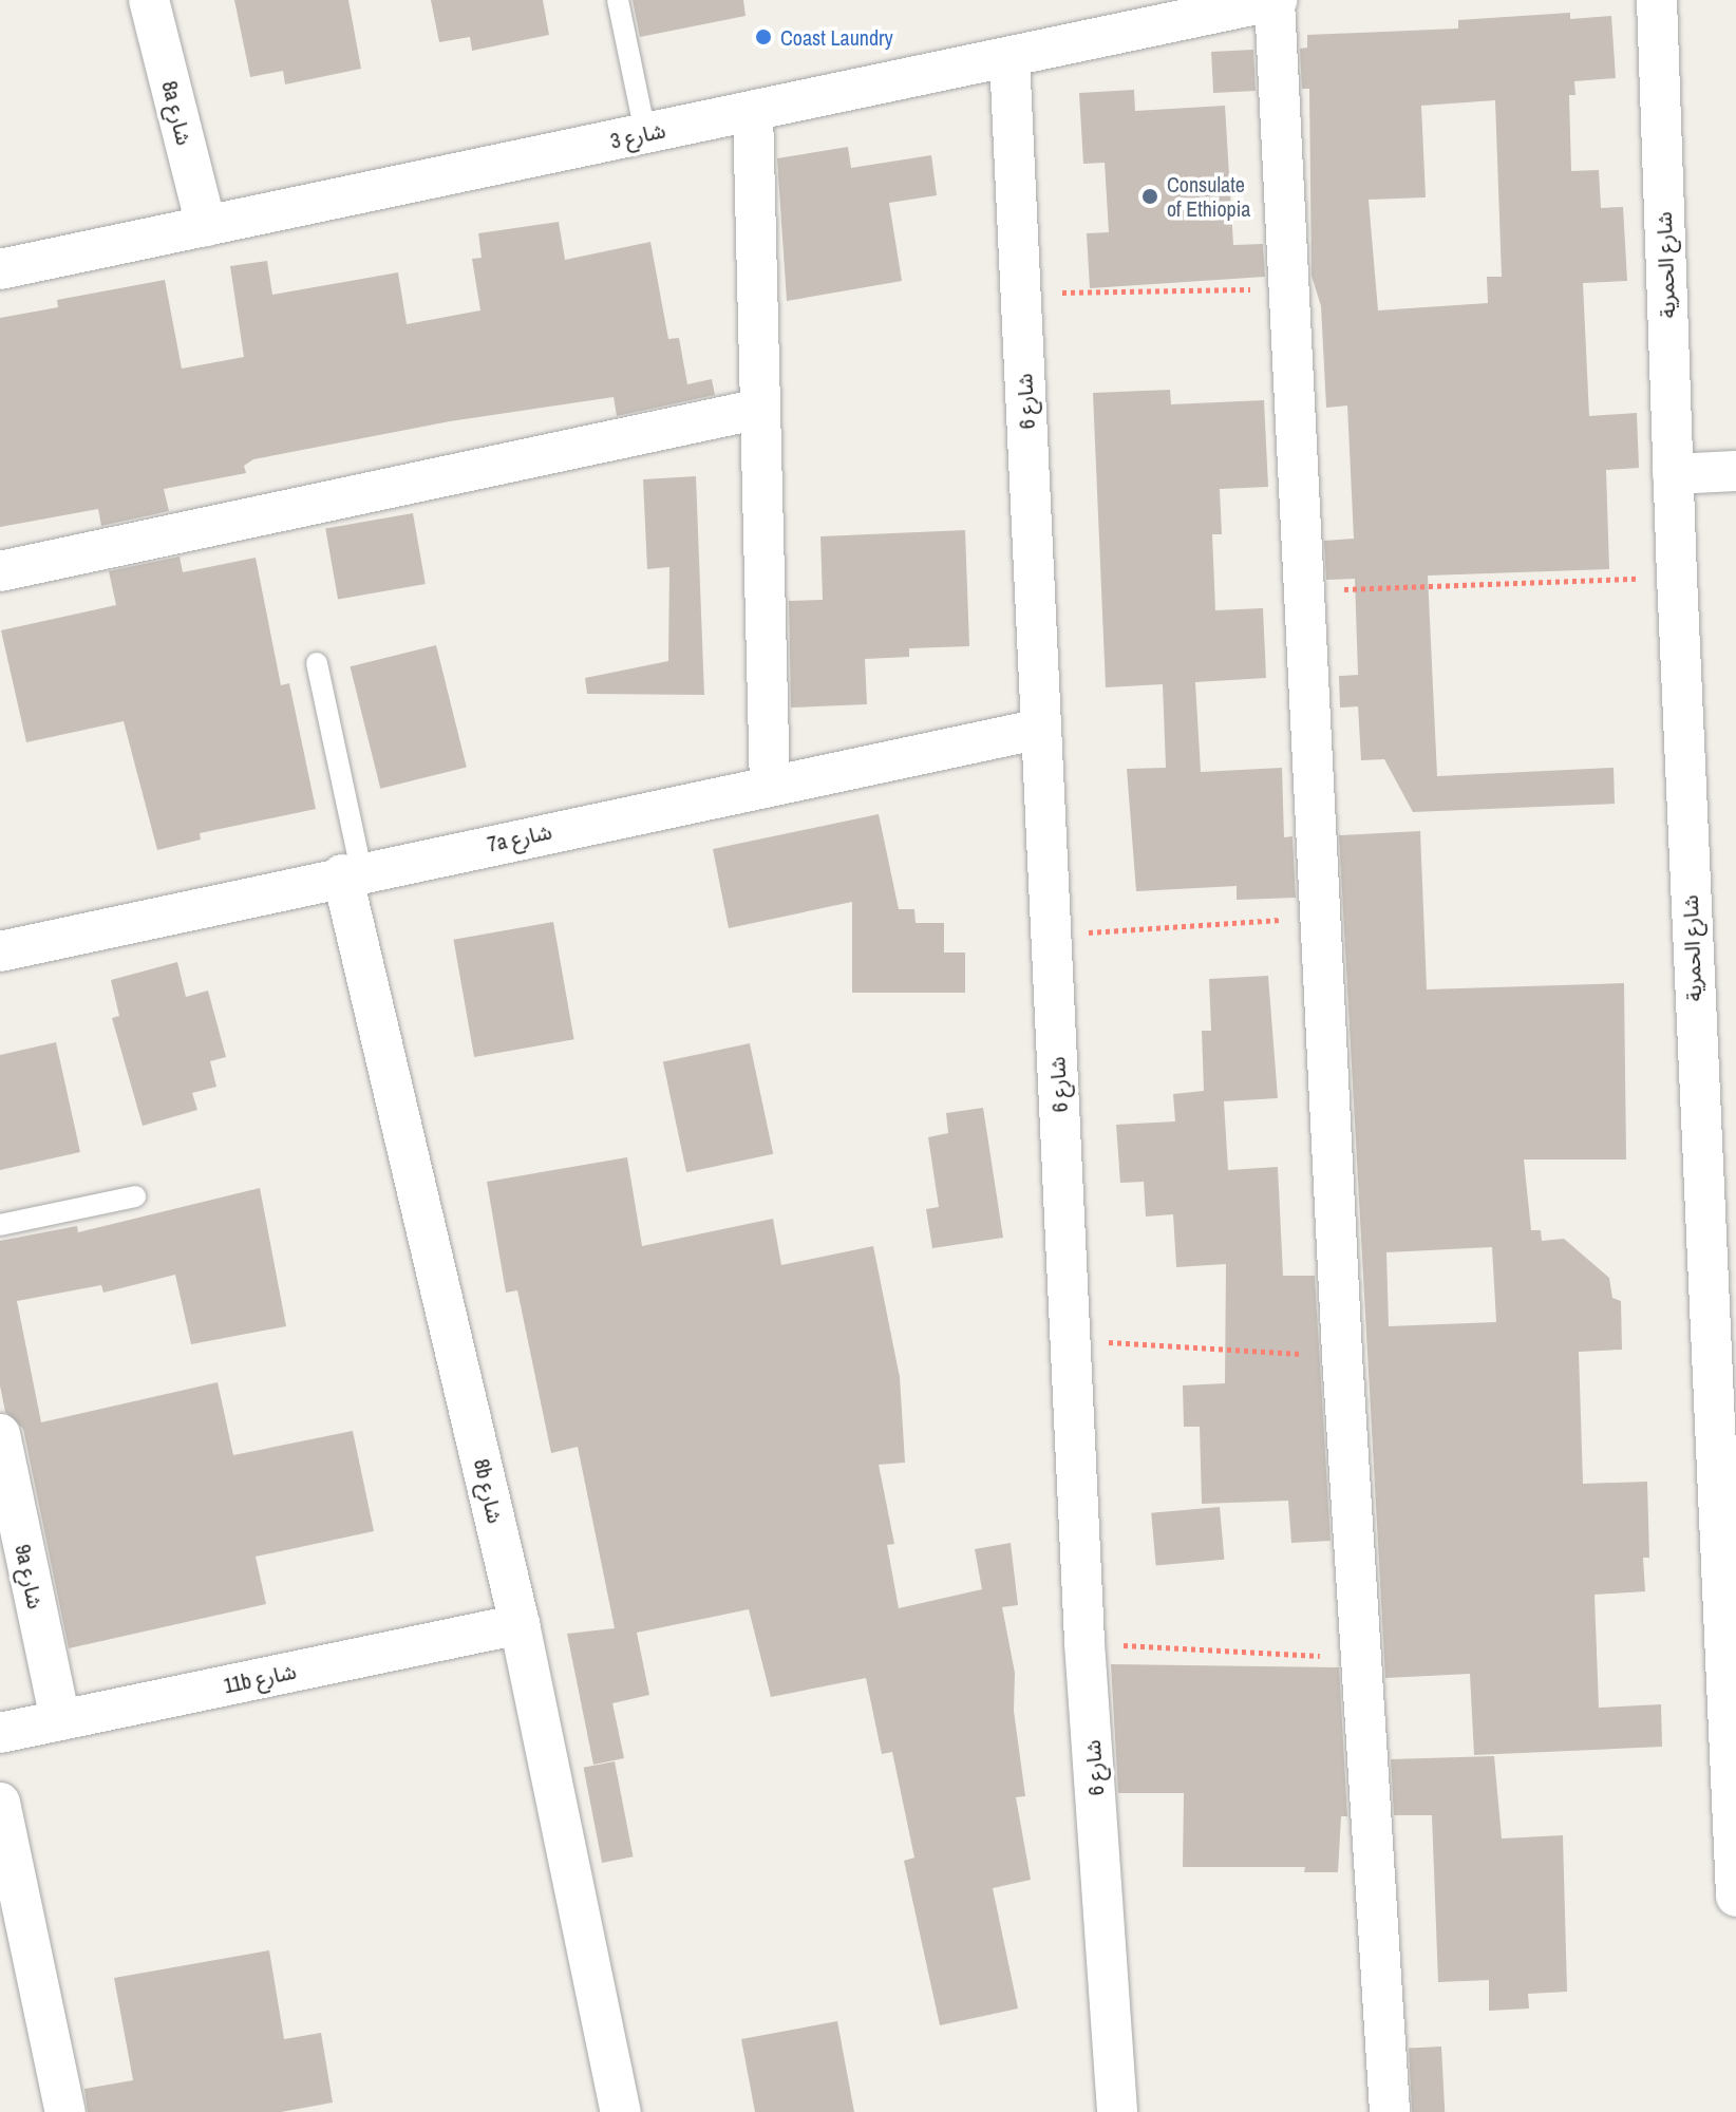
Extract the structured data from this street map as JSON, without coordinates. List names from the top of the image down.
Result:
{
  "streets": {
    "street": [
      "8a شارع",
      "شارع 3",
      "شارع الحمرية",
      "شارع 6",
      "7a شارع",
      "8b شارع",
      "9a شارع",
      "11b شارع"
    ]
  },
  "crossings": [
    ["8a شارع", "شارع 3"],
    ["شارع 3", "شارع 6"],
    ["شارع 6", "7a شارع"],
    ["7a شارع", "8b شارع"],
    ["8b شارع", "11b شارع"],
    ["9a شارع", "11b شارع"]
  ],
  "places": ["Coast Laundry", "Consulate of Ethiopia"]
}
